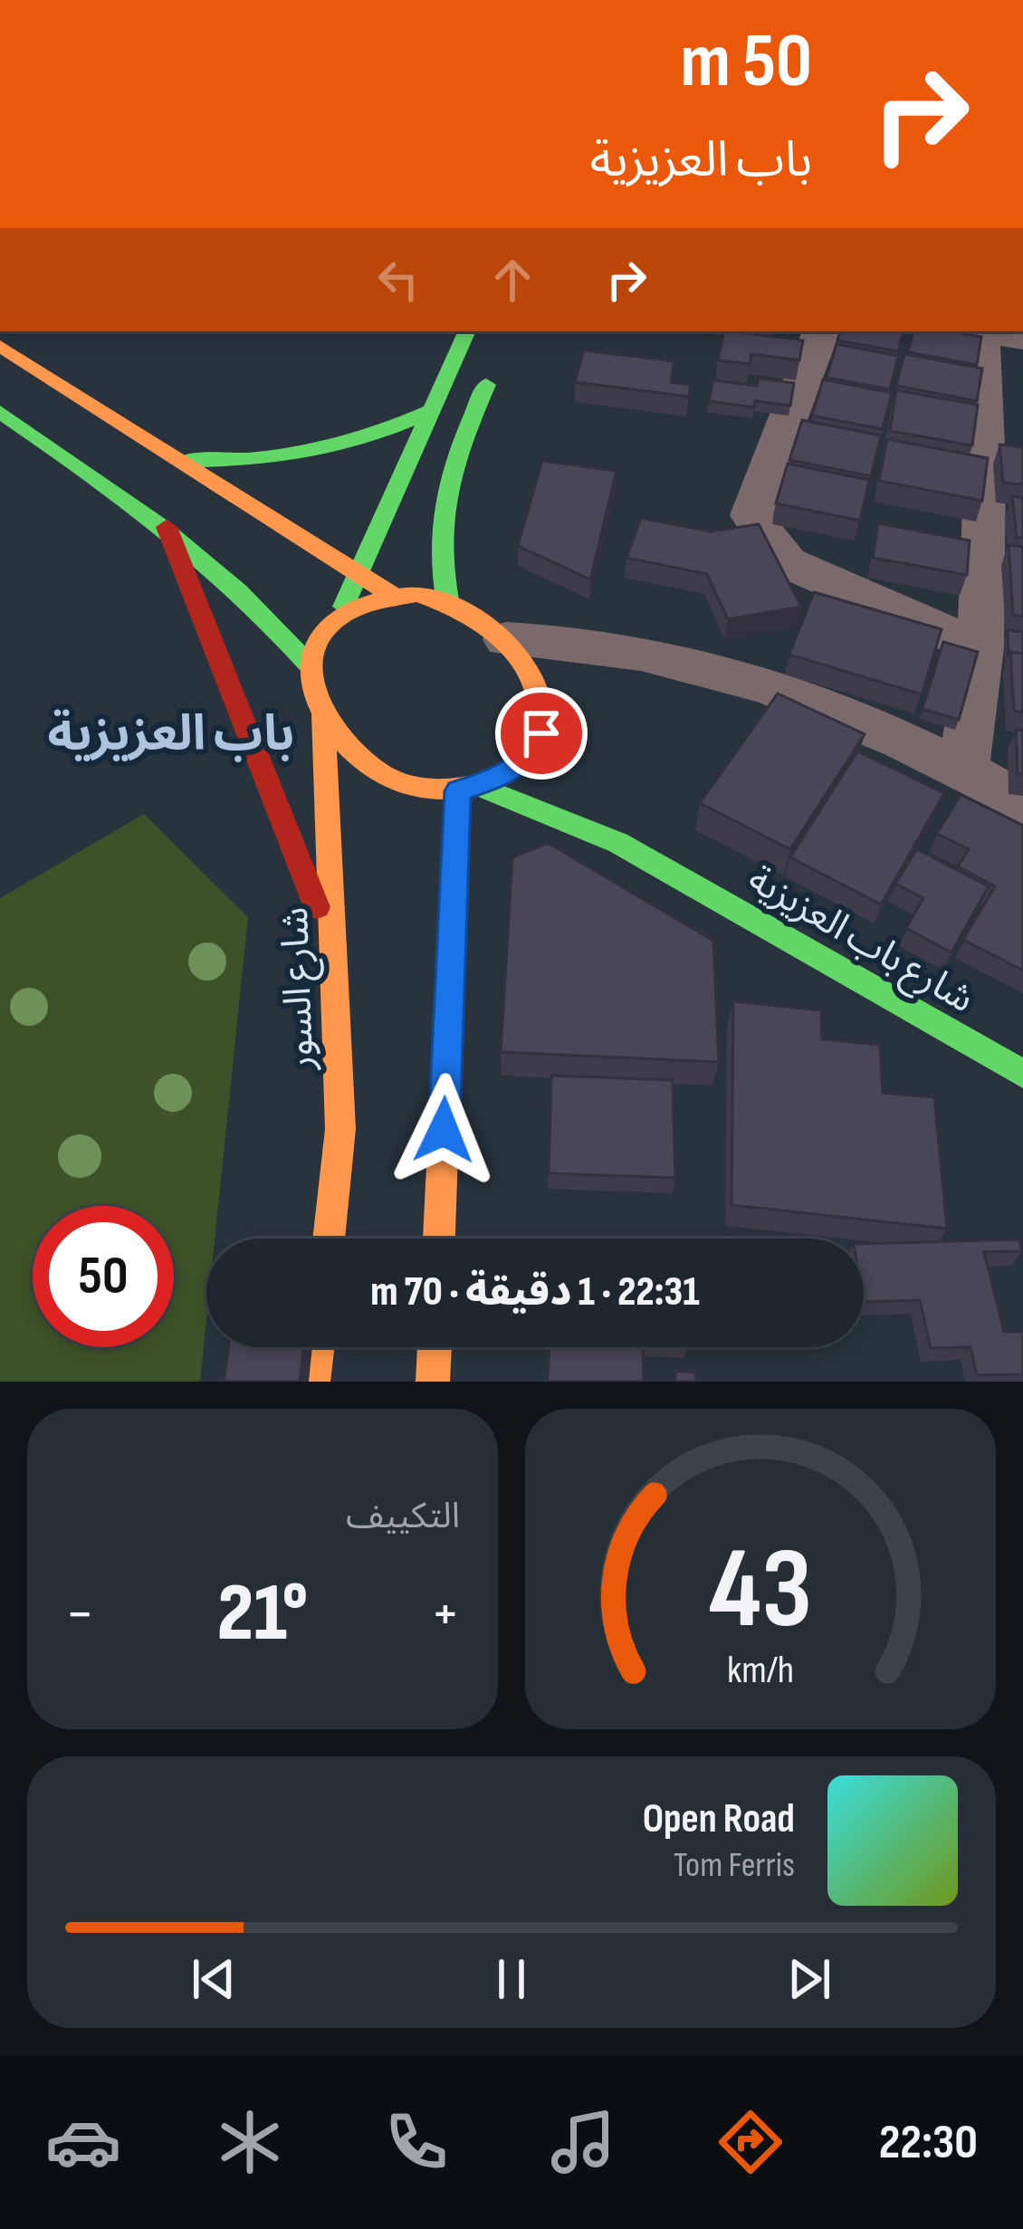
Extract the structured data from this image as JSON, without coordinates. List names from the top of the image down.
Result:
{
  "streets": {
    "main road": ["شارع باب العزيزية", "شارع السور"]
  },
  "crossings": [
    ["شارع باب العزيزية", "شارع السور"]
  ],
  "districts": ["باب العزيزية"],
  "page": {
    "turn": ["50 m", "باب العزيزية"],
    "limit": "50",
    "trip": "22:31 · 1 دقيقة · 70 m",
    "tile": "التكييف",
    "heat": ["−", "21°", "+"],
    "song": ["Open Road", "Tom Ferris"],
    "tabs": "22:30",
    "gauge": ["43", "km/h"]
  }
}
